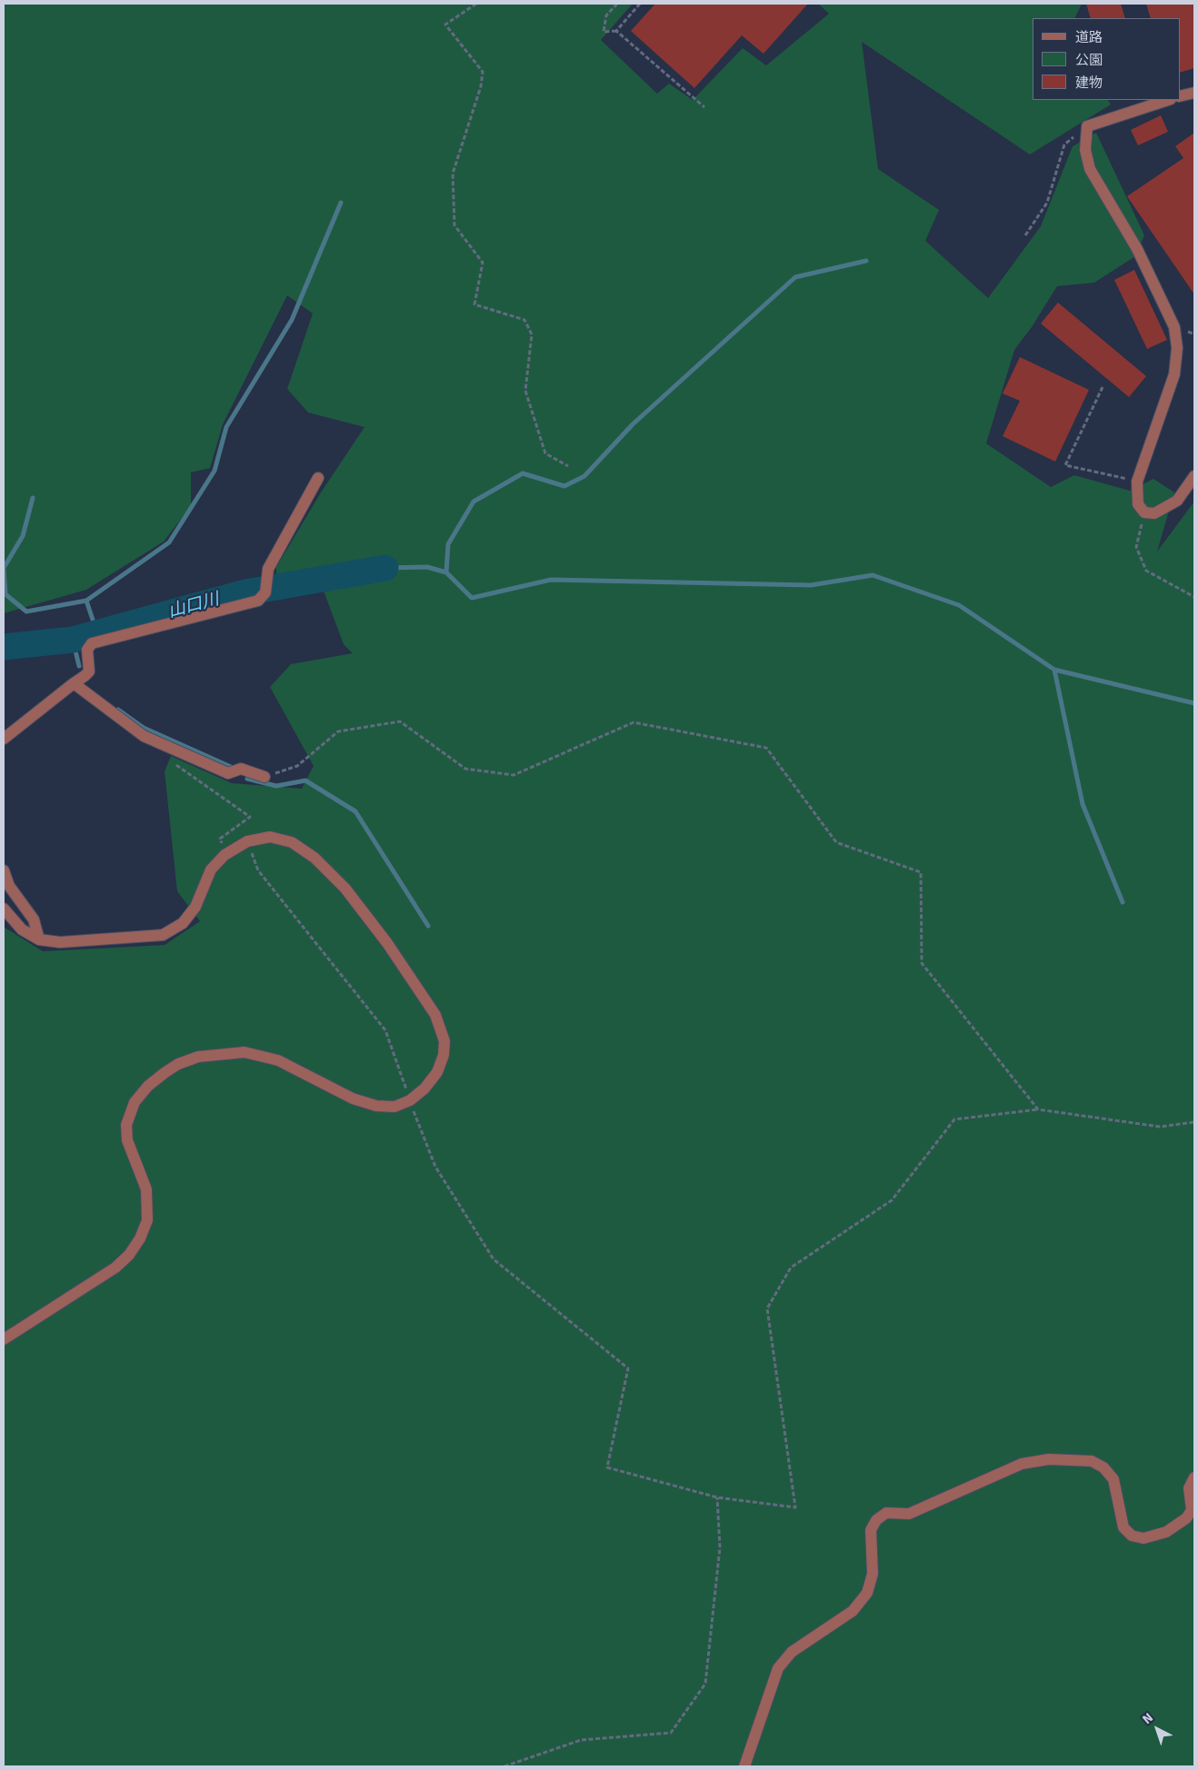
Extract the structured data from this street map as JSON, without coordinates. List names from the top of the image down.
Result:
{
  "water": ["山口川"],
  "legend": ["道路", "公園", "建物"],
  "north": "top left"
}
